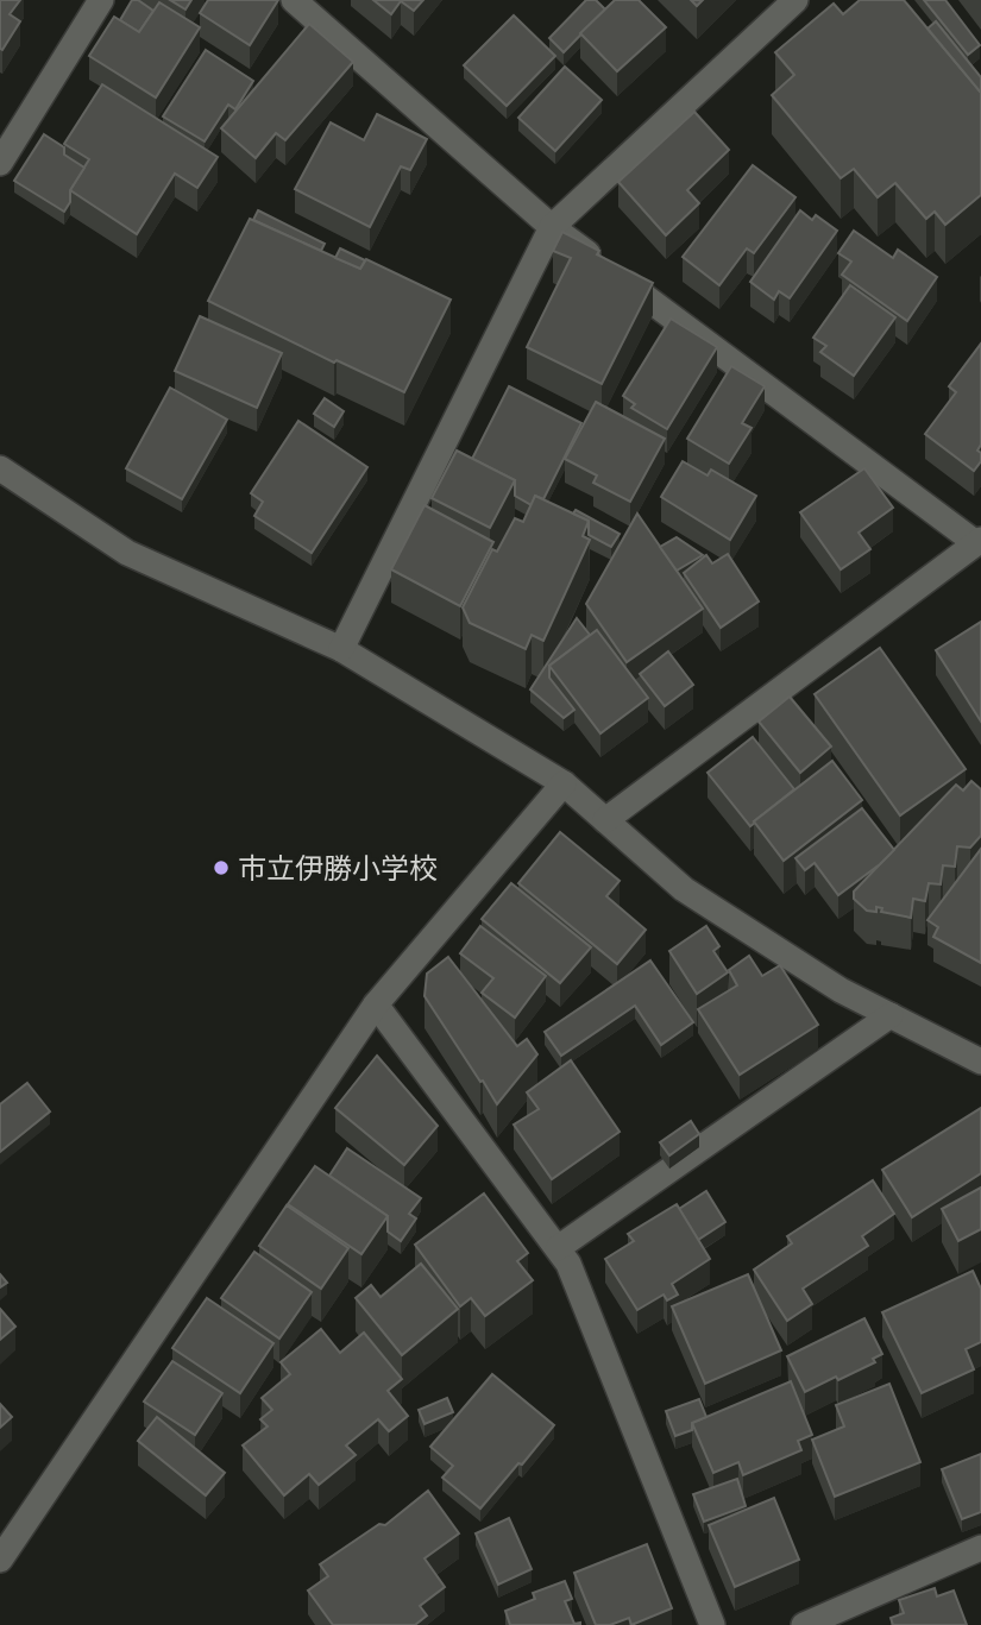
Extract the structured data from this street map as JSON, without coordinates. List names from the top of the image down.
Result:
{
  "places": ["市立伊勝小学校"]
}
